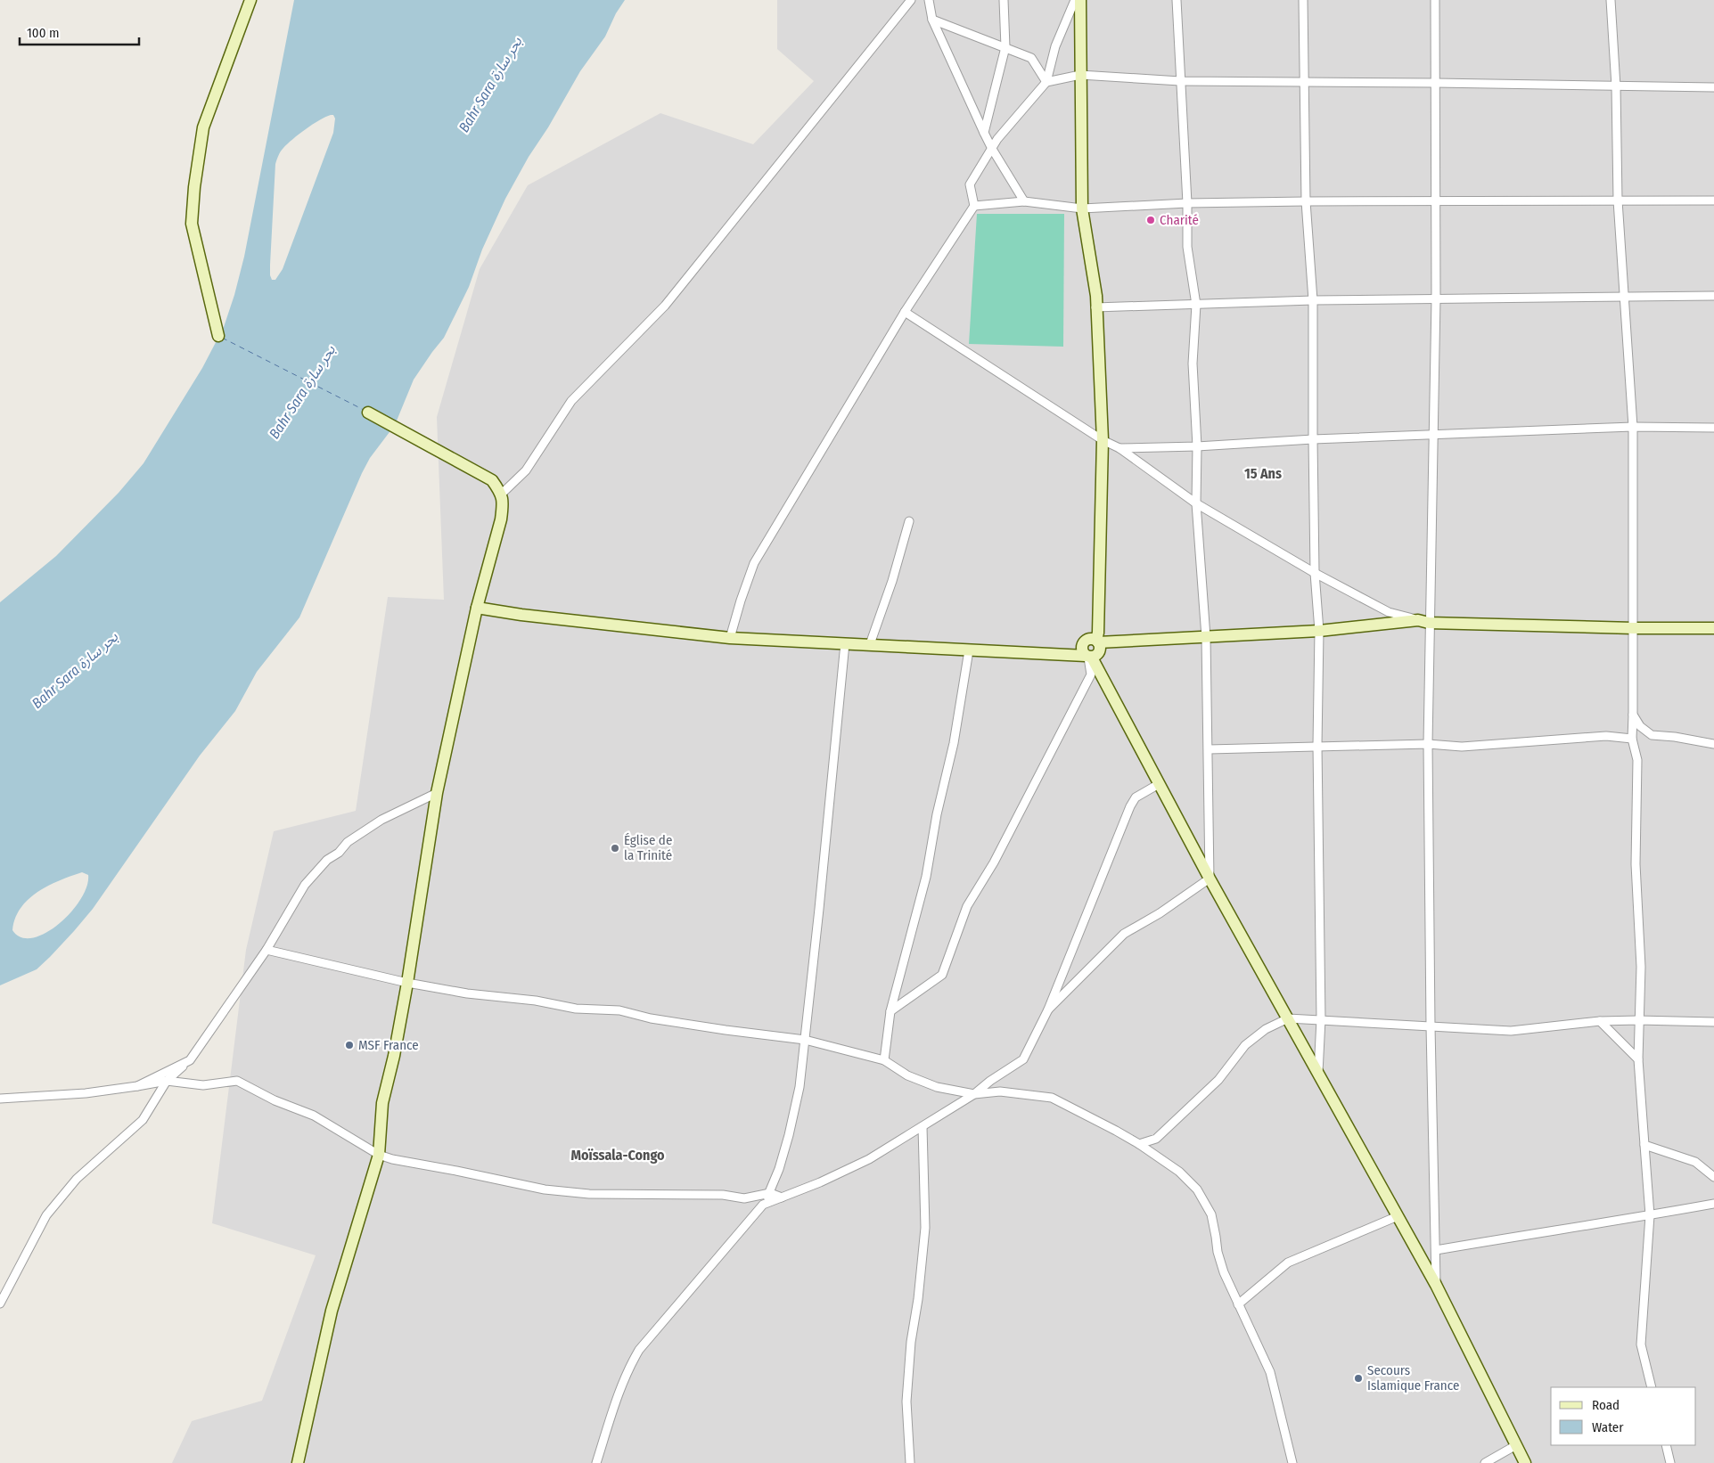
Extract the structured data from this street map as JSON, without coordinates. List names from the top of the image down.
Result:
{
  "districts": ["15 Ans", "Moïssala-Congo"],
  "water": ["Bahr Sara بحر سارة"],
  "places": [
    "Charité",
    "Église de la Trinité",
    "MSF France",
    "Secours Islamique France"
  ],
  "legend": ["Road", "Water"],
  "scale_bar": "100 m"
}
